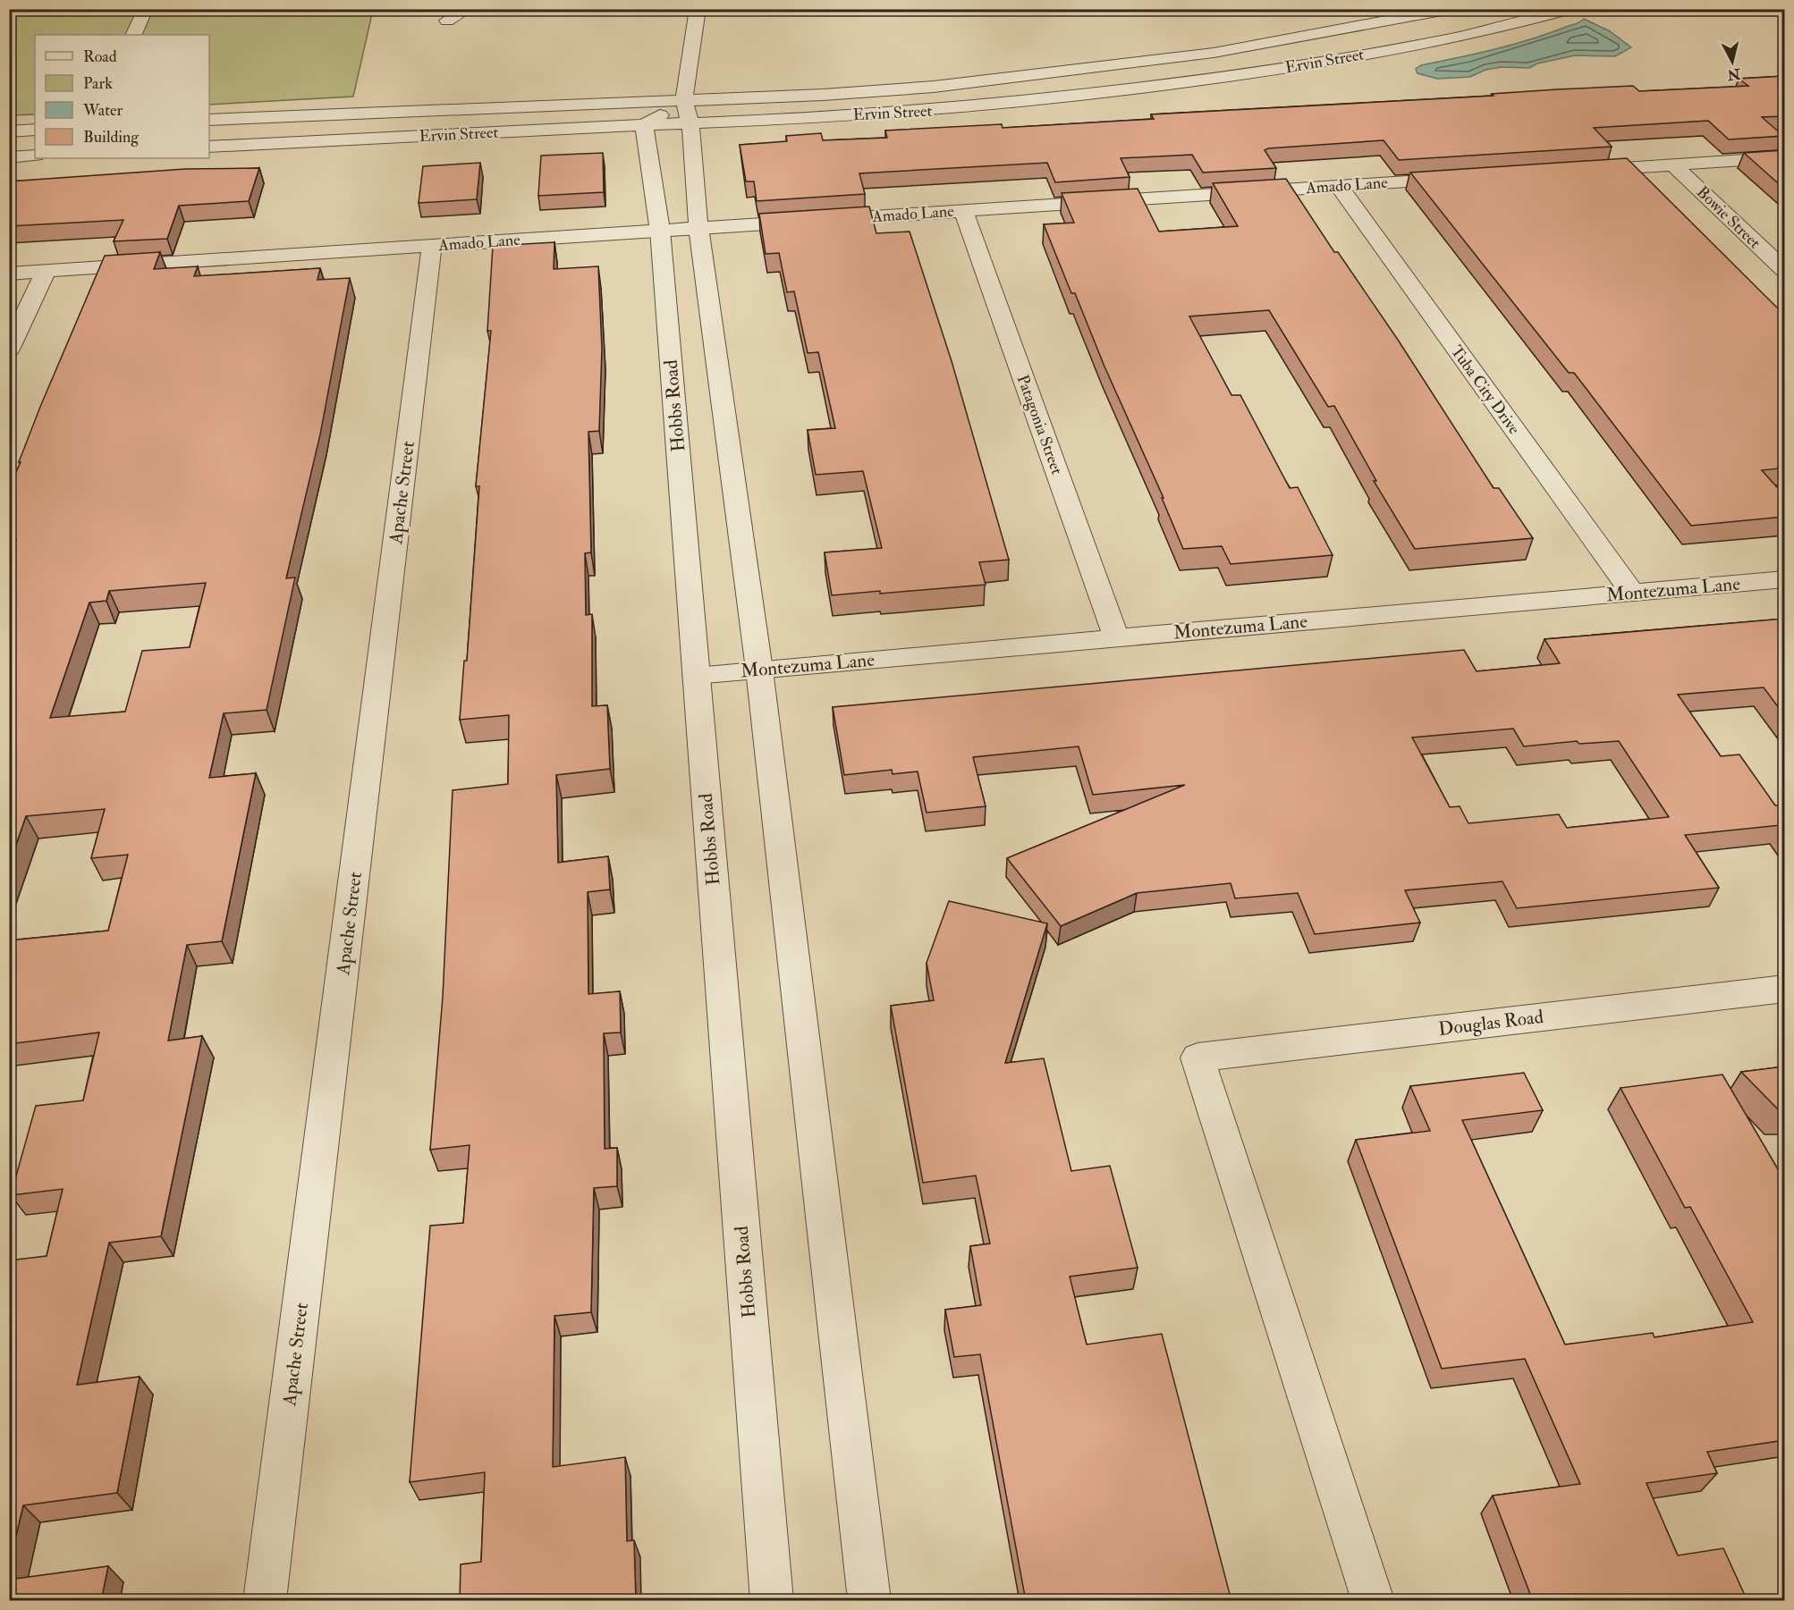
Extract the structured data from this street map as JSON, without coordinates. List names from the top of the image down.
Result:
{
  "streets": {
    "street": [
      "Ervin Street",
      "Amado Lane",
      "Bowie Street",
      "Tuba City Drive",
      "Hobbs Road",
      "Patagonia Street",
      "Apache Street",
      "Montezuma Lane",
      "Douglas Road"
    ]
  },
  "crossings": [
    ["Ervin Street", "Hobbs Road"],
    ["Amado Lane", "Tuba City Drive"],
    ["Amado Lane", "Hobbs Road"],
    ["Amado Lane", "Patagonia Street"],
    ["Amado Lane", "Apache Street"],
    ["Tuba City Drive", "Montezuma Lane"],
    ["Hobbs Road", "Montezuma Lane"],
    ["Patagonia Street", "Montezuma Lane"]
  ],
  "legend": [
    "Road",
    "Park",
    "Water",
    "Building"
  ],
  "north": "bottom"
}
